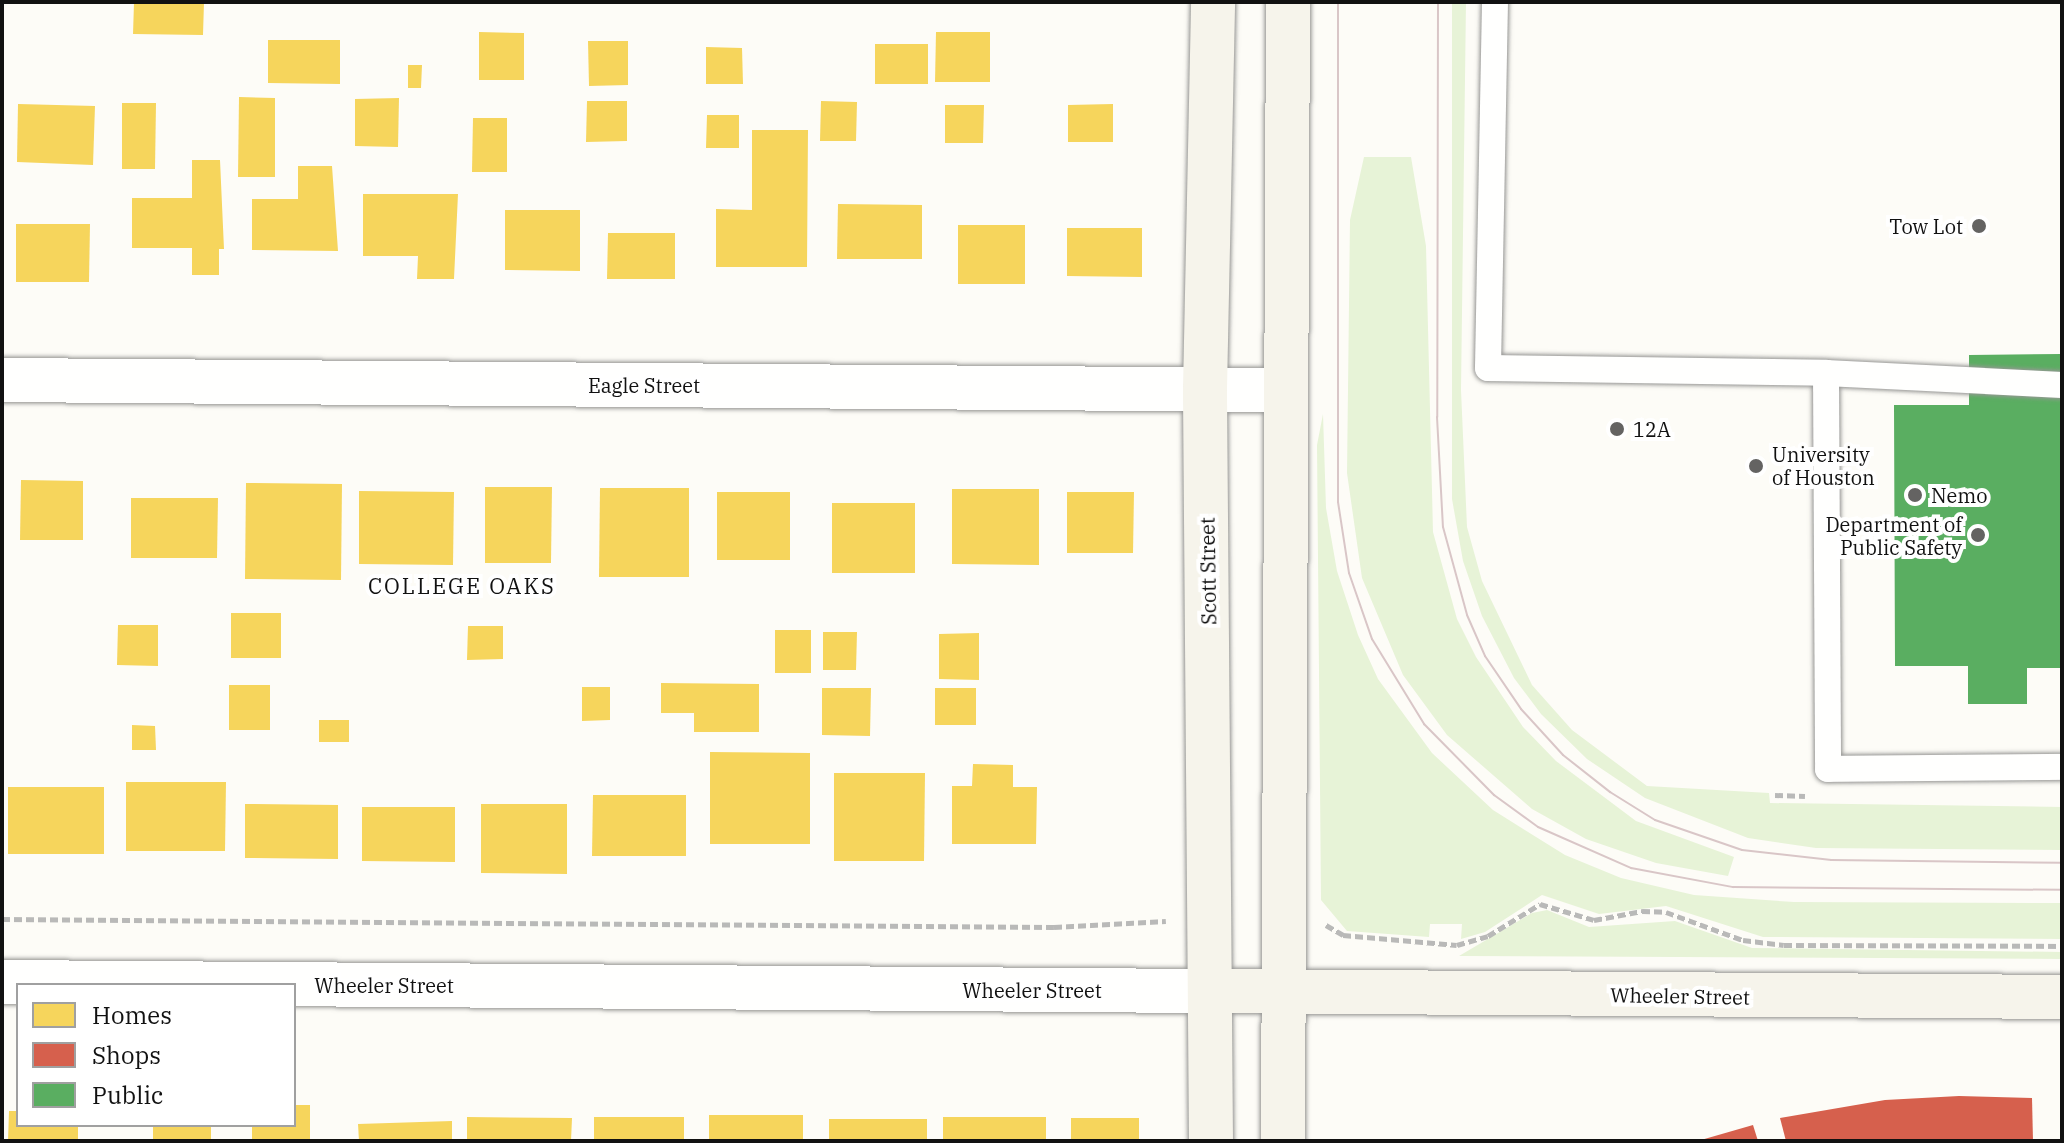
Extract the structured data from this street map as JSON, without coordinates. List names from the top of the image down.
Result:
{
  "streets": {
    "main road": ["Scott Street", "Wheeler Street"],
    "street": ["Eagle Street"]
  },
  "crossings": [
    ["Eagle Street", "Scott Street"],
    ["Scott Street", "Wheeler Street"]
  ],
  "districts": ["COLLEGE OAKS"],
  "places": [
    "Tow Lot",
    "12A",
    "University of Houston",
    "Nemo",
    "Department of Public Safety"
  ],
  "legend": ["Homes", "Shops", "Public"]
}
